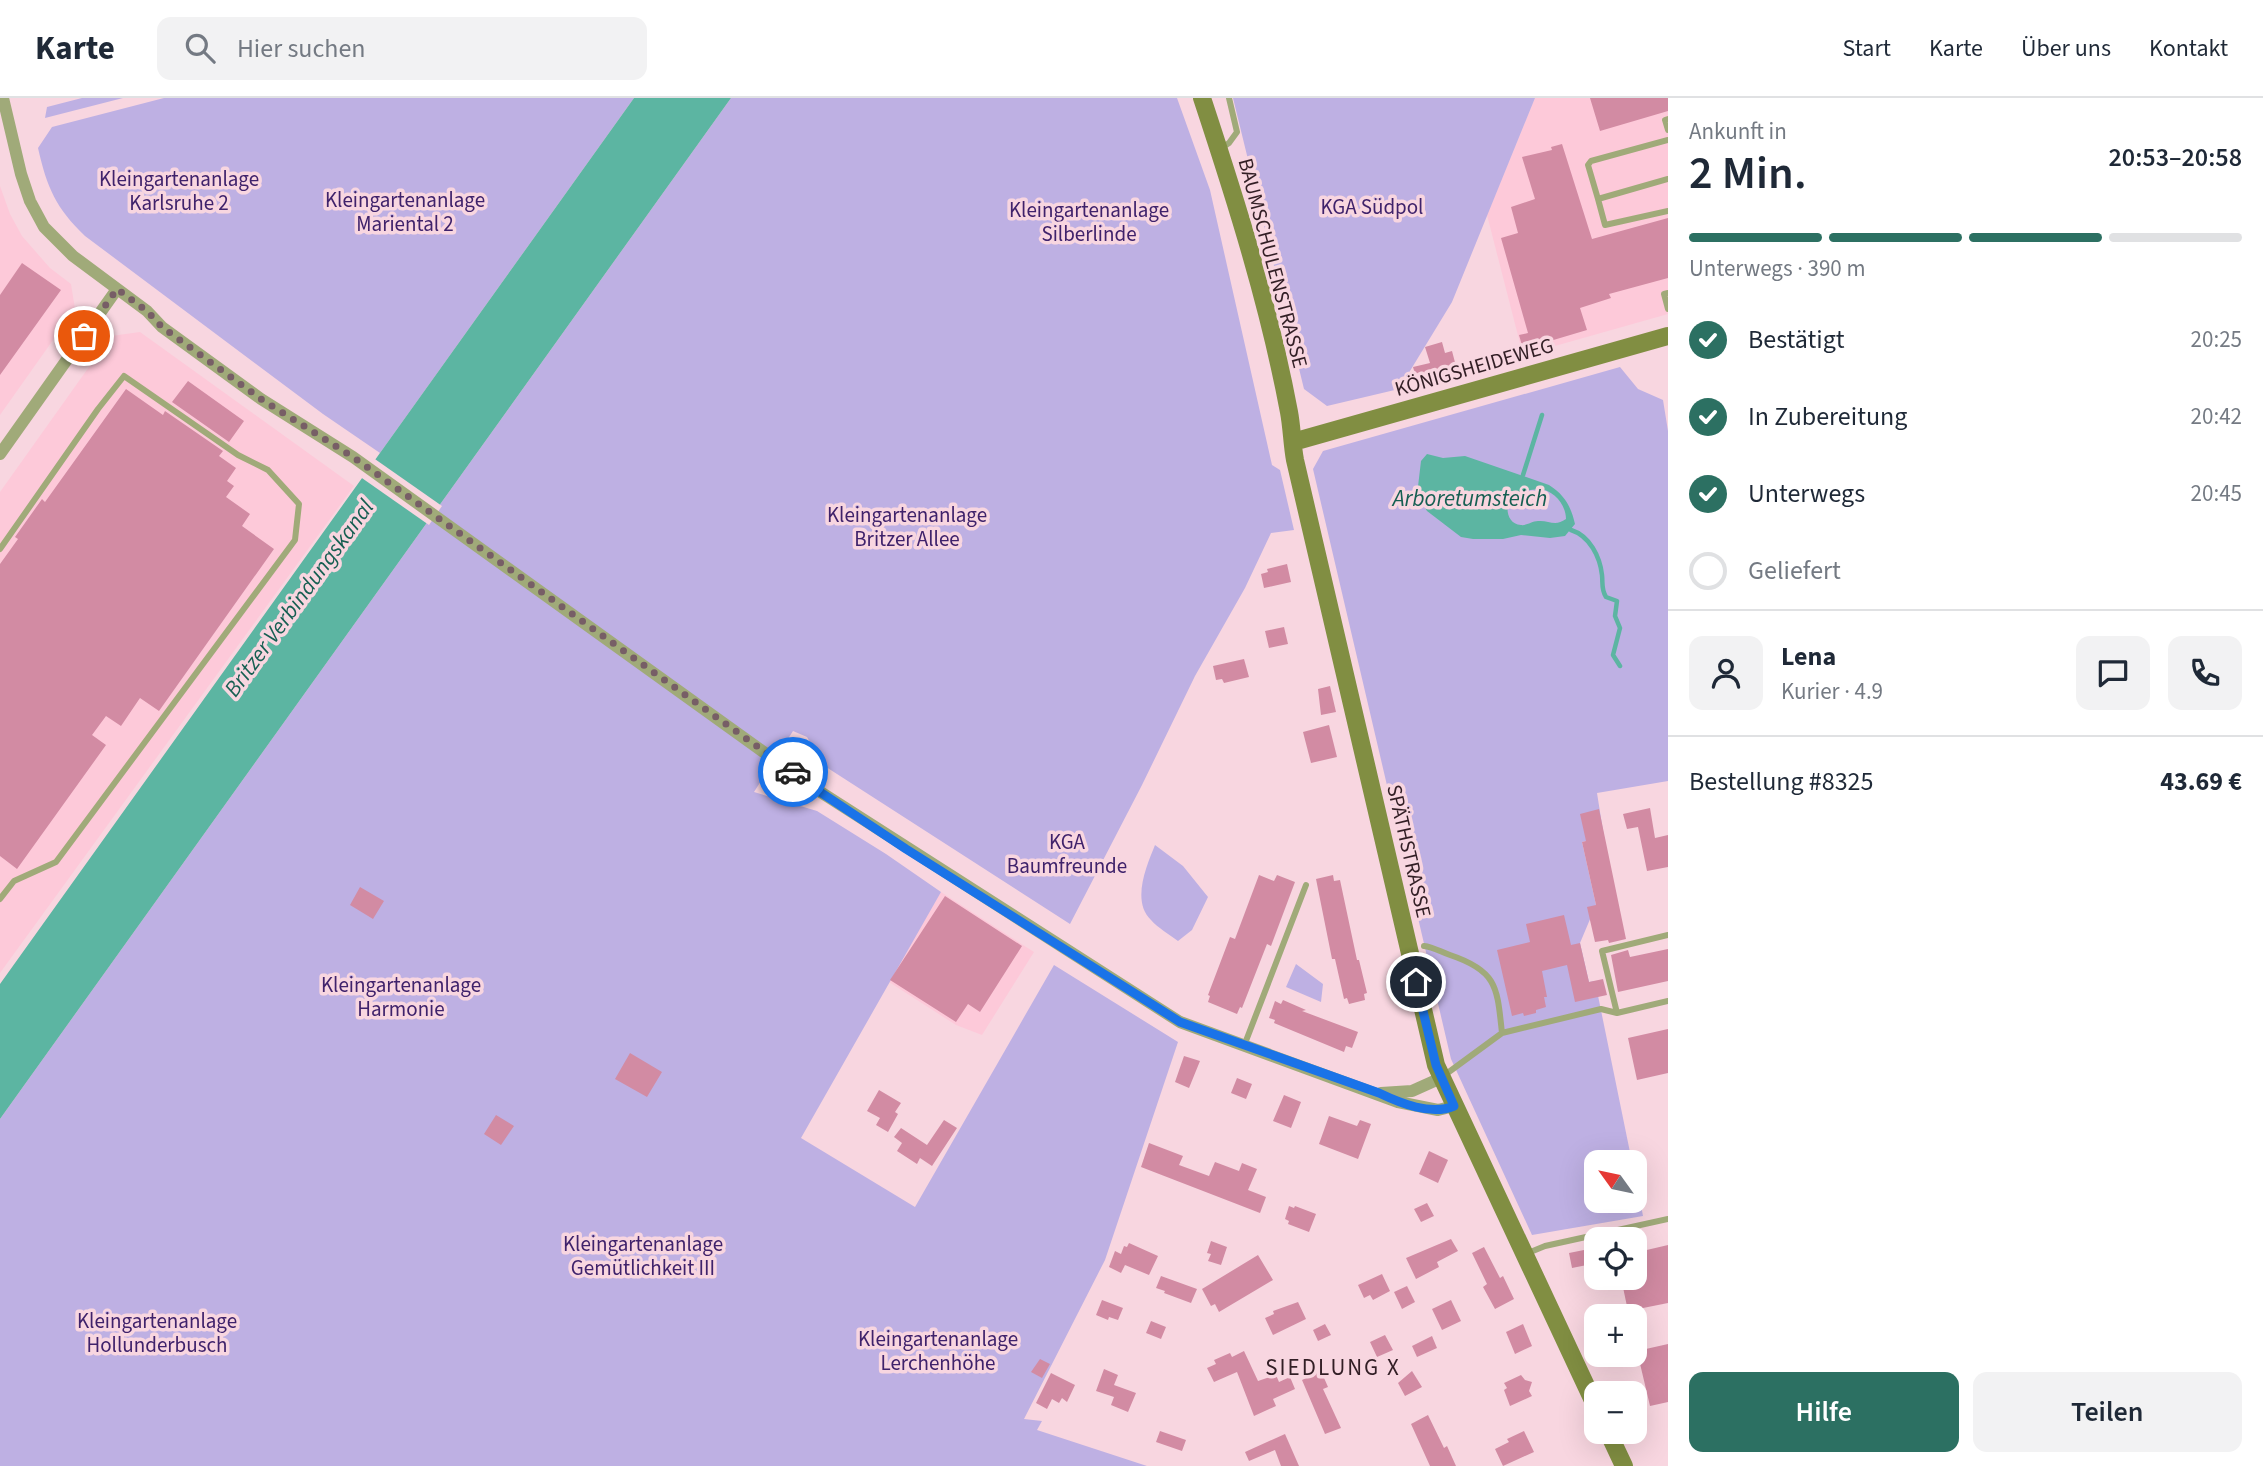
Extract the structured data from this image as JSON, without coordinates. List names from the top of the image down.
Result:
{
  "streets": {
    "main road": ["BAUMSCHULENSTRASSE", "KÖNIGSHEIDEWEG", "SPÄTHSTRASSE"]
  },
  "crossings": [
    ["BAUMSCHULENSTRASSE", "KÖNIGSHEIDEWEG"],
    ["BAUMSCHULENSTRASSE", "SPÄTHSTRASSE"],
    ["KÖNIGSHEIDEWEG", "SPÄTHSTRASSE"]
  ],
  "districts": ["SIEDLUNG X"],
  "water": ["Arboretumsteich", "Britzer Verbindungskanal"],
  "parks": [
    "Kleingartenanlage Karlsruhe 2",
    "Kleingartenanlage Mariental 2",
    "KGA Südpol",
    "Kleingartenanlage Silberlinde",
    "Kleingartenanlage Britzer Allee",
    "KGA Baumfreunde",
    "Kleingartenanlage Harmonie",
    "Kleingartenanlage Gemütlichkeit III",
    "Kleingartenanlage Hollunderbusch",
    "Kleingartenanlage Lerchenhöhe"
  ],
  "north": "top left",
  "page": {
    "header": "Karte",
    "search": "Hier suchen",
    "nav": [
      "Start",
      "Karte",
      "Über uns",
      "Kontakt"
    ],
    "heading": ["2 Min.", "Ankunft in", "20:53–20:58"],
    "panel": [
      "Lena",
      "Kurier · 4.9",
      "Bestellung #8325",
      "43.69 €"
    ],
    "bar": "Unterwegs · 390 m",
    "list": [
      ["Bestätigt", "20:25"],
      ["In Zubereitung", "20:42"],
      ["Unterwegs", "20:45"],
      "Geliefert"
    ],
    "map_buttons": ["+", "−"],
    "buttons": ["Hilfe", "Teilen"]
  }
}
